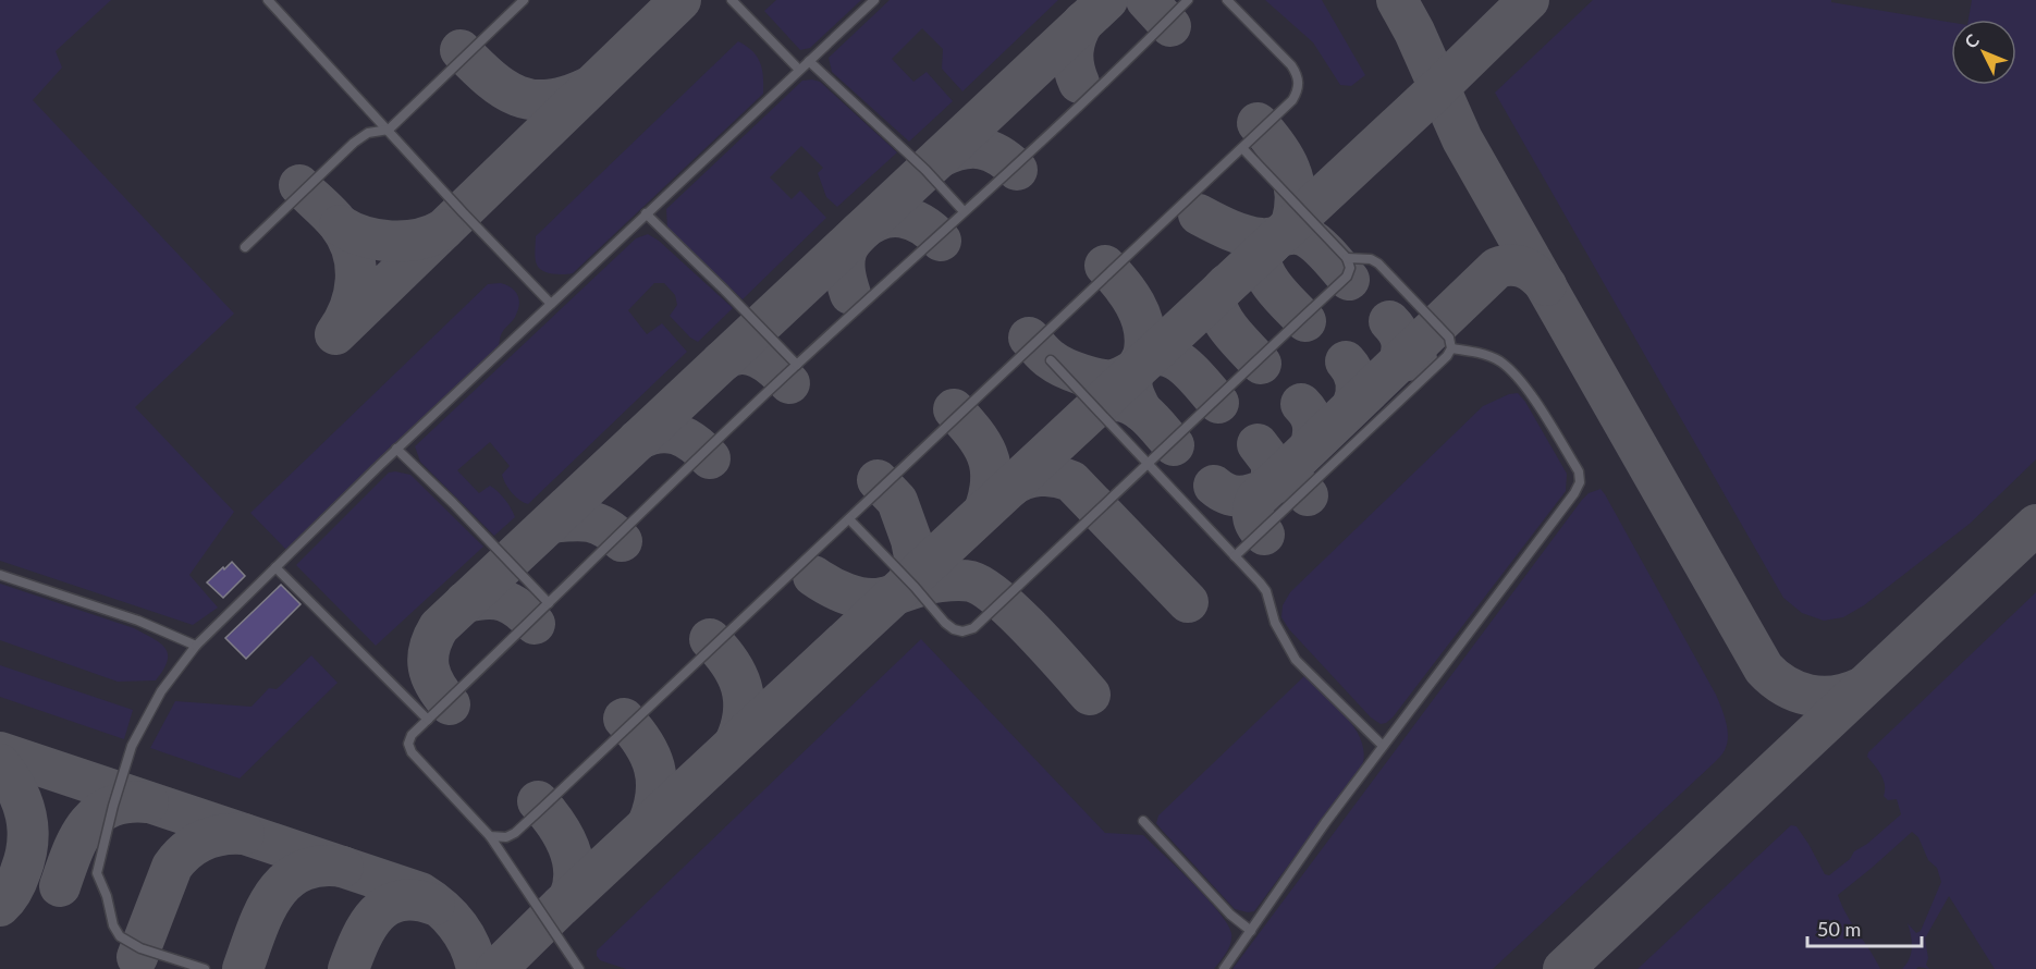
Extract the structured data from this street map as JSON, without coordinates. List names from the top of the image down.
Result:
{
  "scale_bar": "50 m",
  "north": "top left"
}
